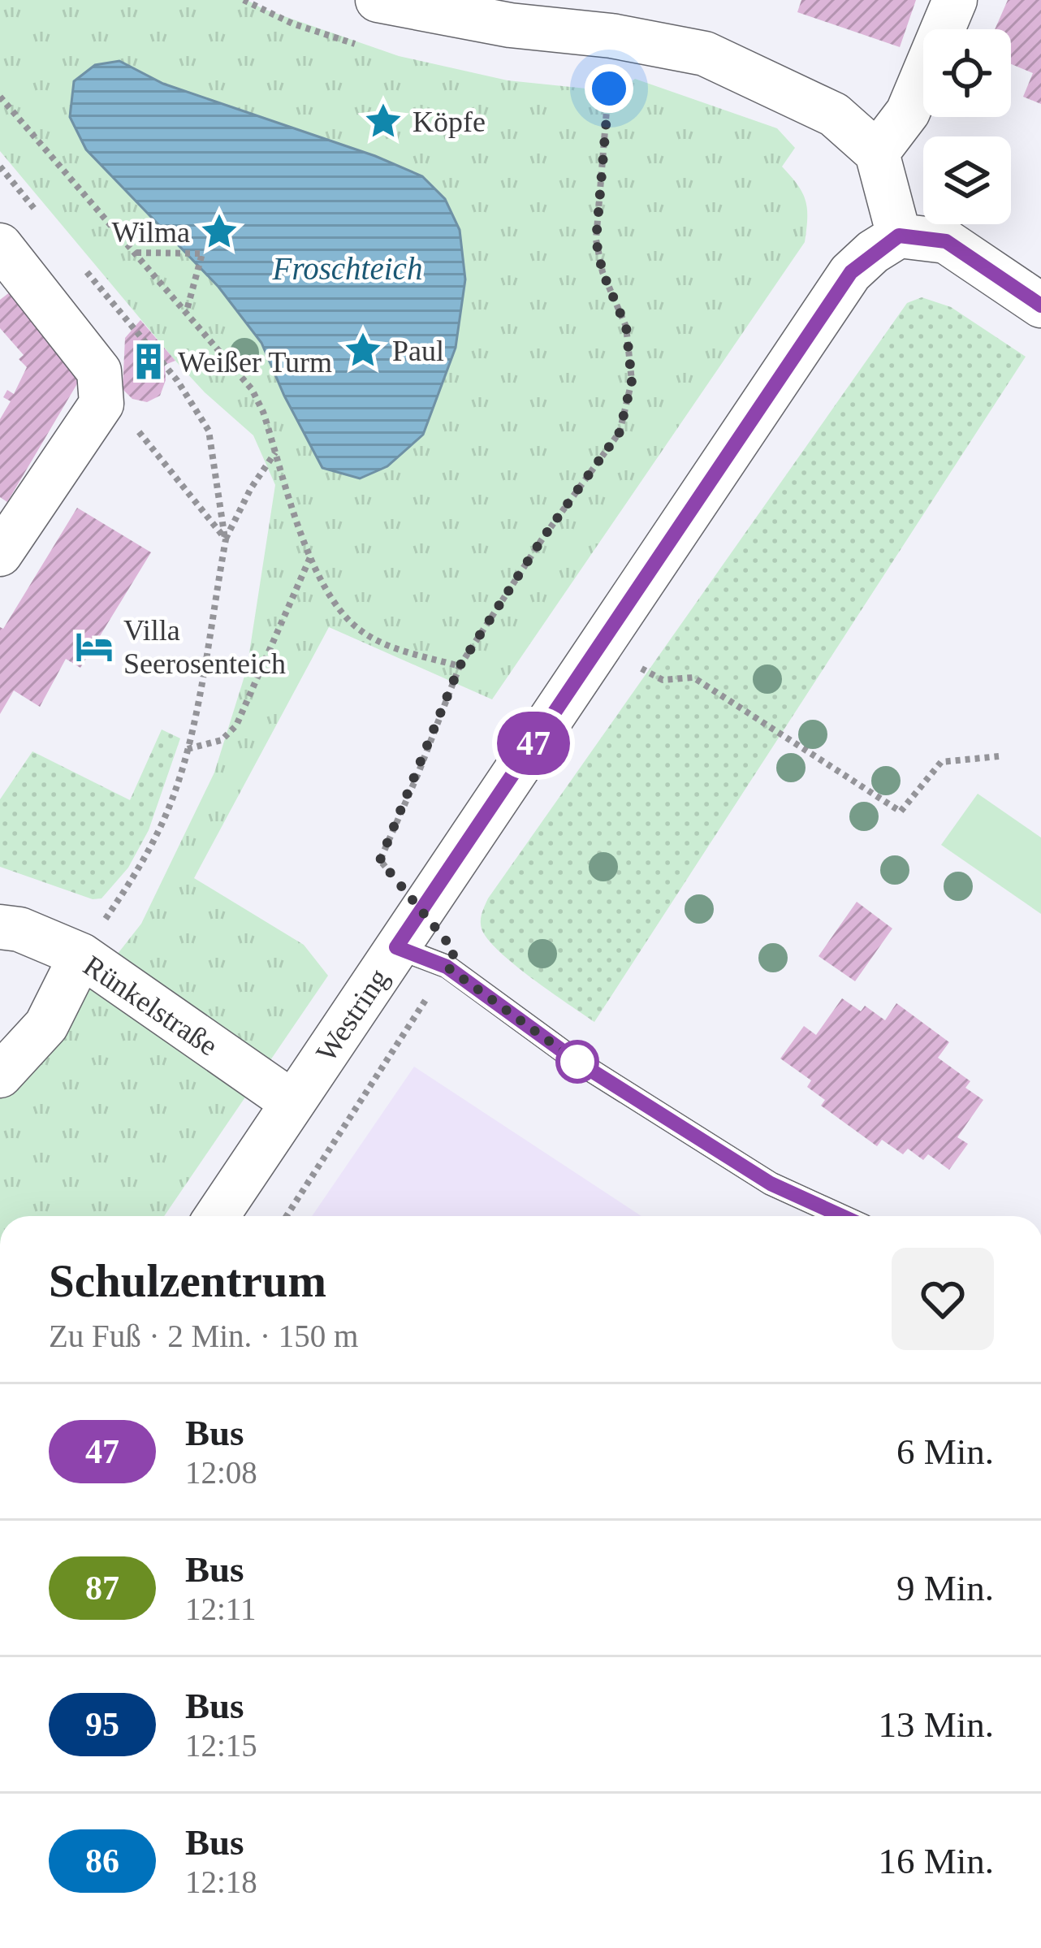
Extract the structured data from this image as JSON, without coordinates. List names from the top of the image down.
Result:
{
  "streets": {
    "street": ["Rünkelstraße", "Westring"]
  },
  "crossings": [
    ["Rünkelstraße", "Westring"]
  ],
  "water": ["Froschteich"],
  "places": {
    "place": ["Köpfe", "Wilma", "Paul"],
    "building": ["Weißer Turm"],
    "hotel": ["Villa Seerosenteich"]
  },
  "lines": ["bus line 47"],
  "page": {
    "on_map": "47",
    "heading": ["Schulzentrum", "Zu Fuß · 2 Min. · 150 m"],
    "list": [
      {
        "mark": "47",
        "name": "Bus",
        "note": "12:08",
        "value": "6 Min."
      },
      {
        "mark": "87",
        "name": "Bus",
        "note": "12:11",
        "value": "9 Min."
      },
      {
        "mark": "95",
        "name": "Bus",
        "note": "12:15",
        "value": "13 Min."
      },
      {
        "mark": "86",
        "name": "Bus",
        "note": "12:18",
        "value": "16 Min."
      }
    ]
  }
}
